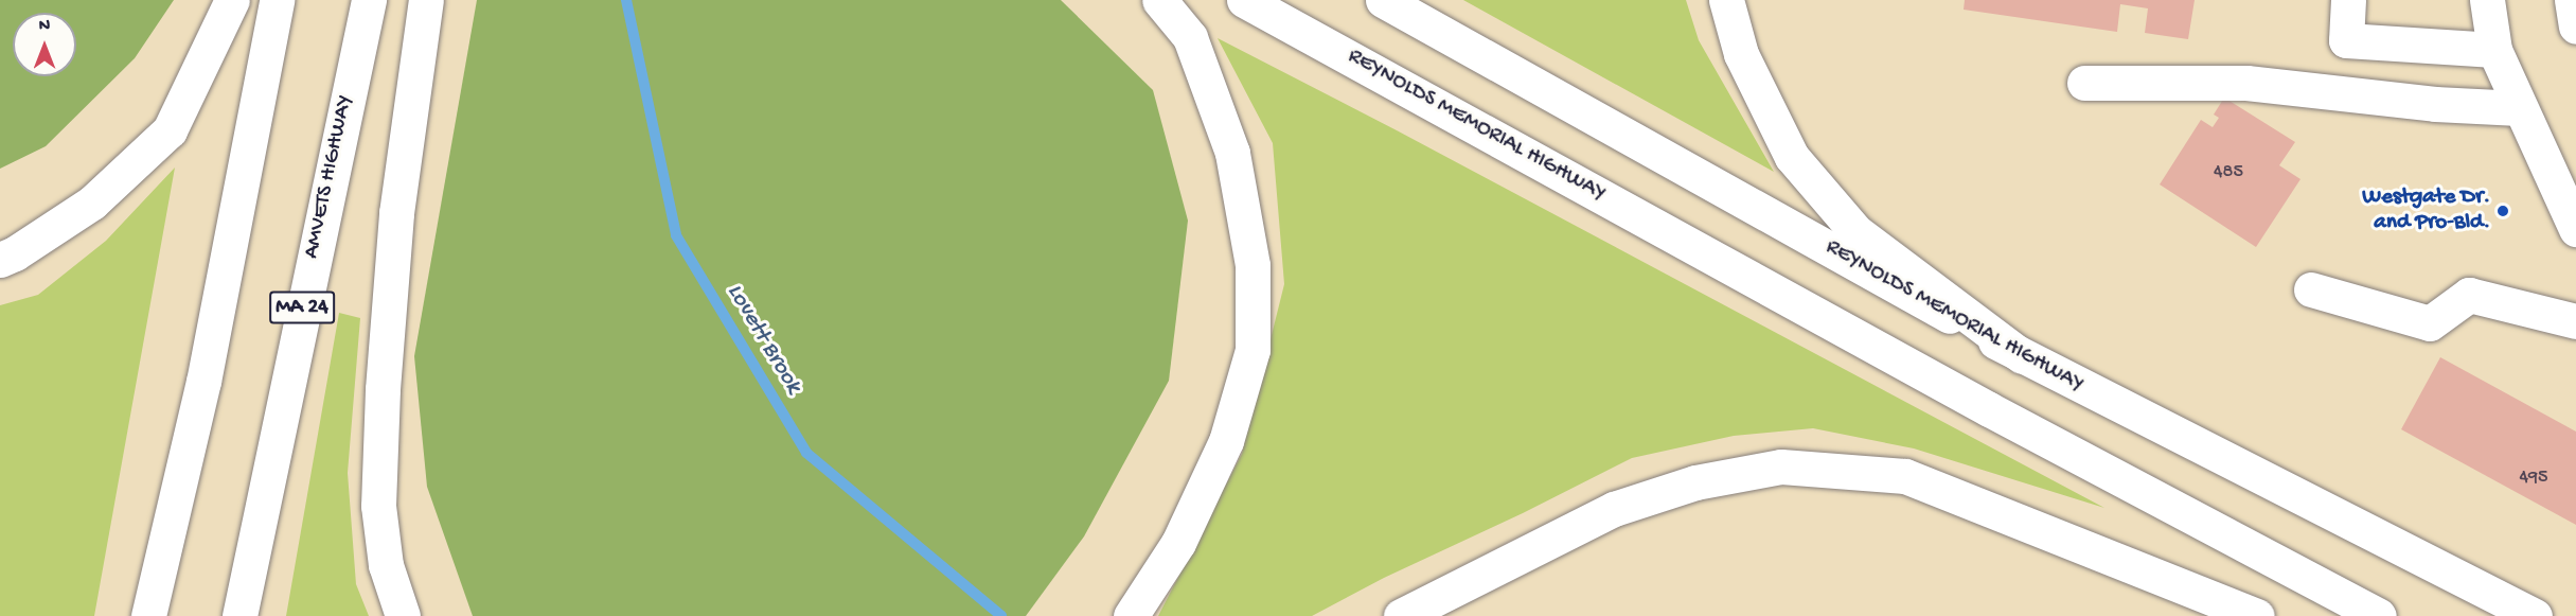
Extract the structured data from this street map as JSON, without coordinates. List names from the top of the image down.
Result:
{
  "streets": {
    "main road": ["REYNOLDS MEMORIAL HIGHWAY", "AMVETS HIGHWAY", "MA 24"]
  },
  "water": ["Lovett Brook"],
  "places": ["Westgate Dr. and Pro-Bld."],
  "house_numbers": ["485", "495"],
  "north": "top"
}
